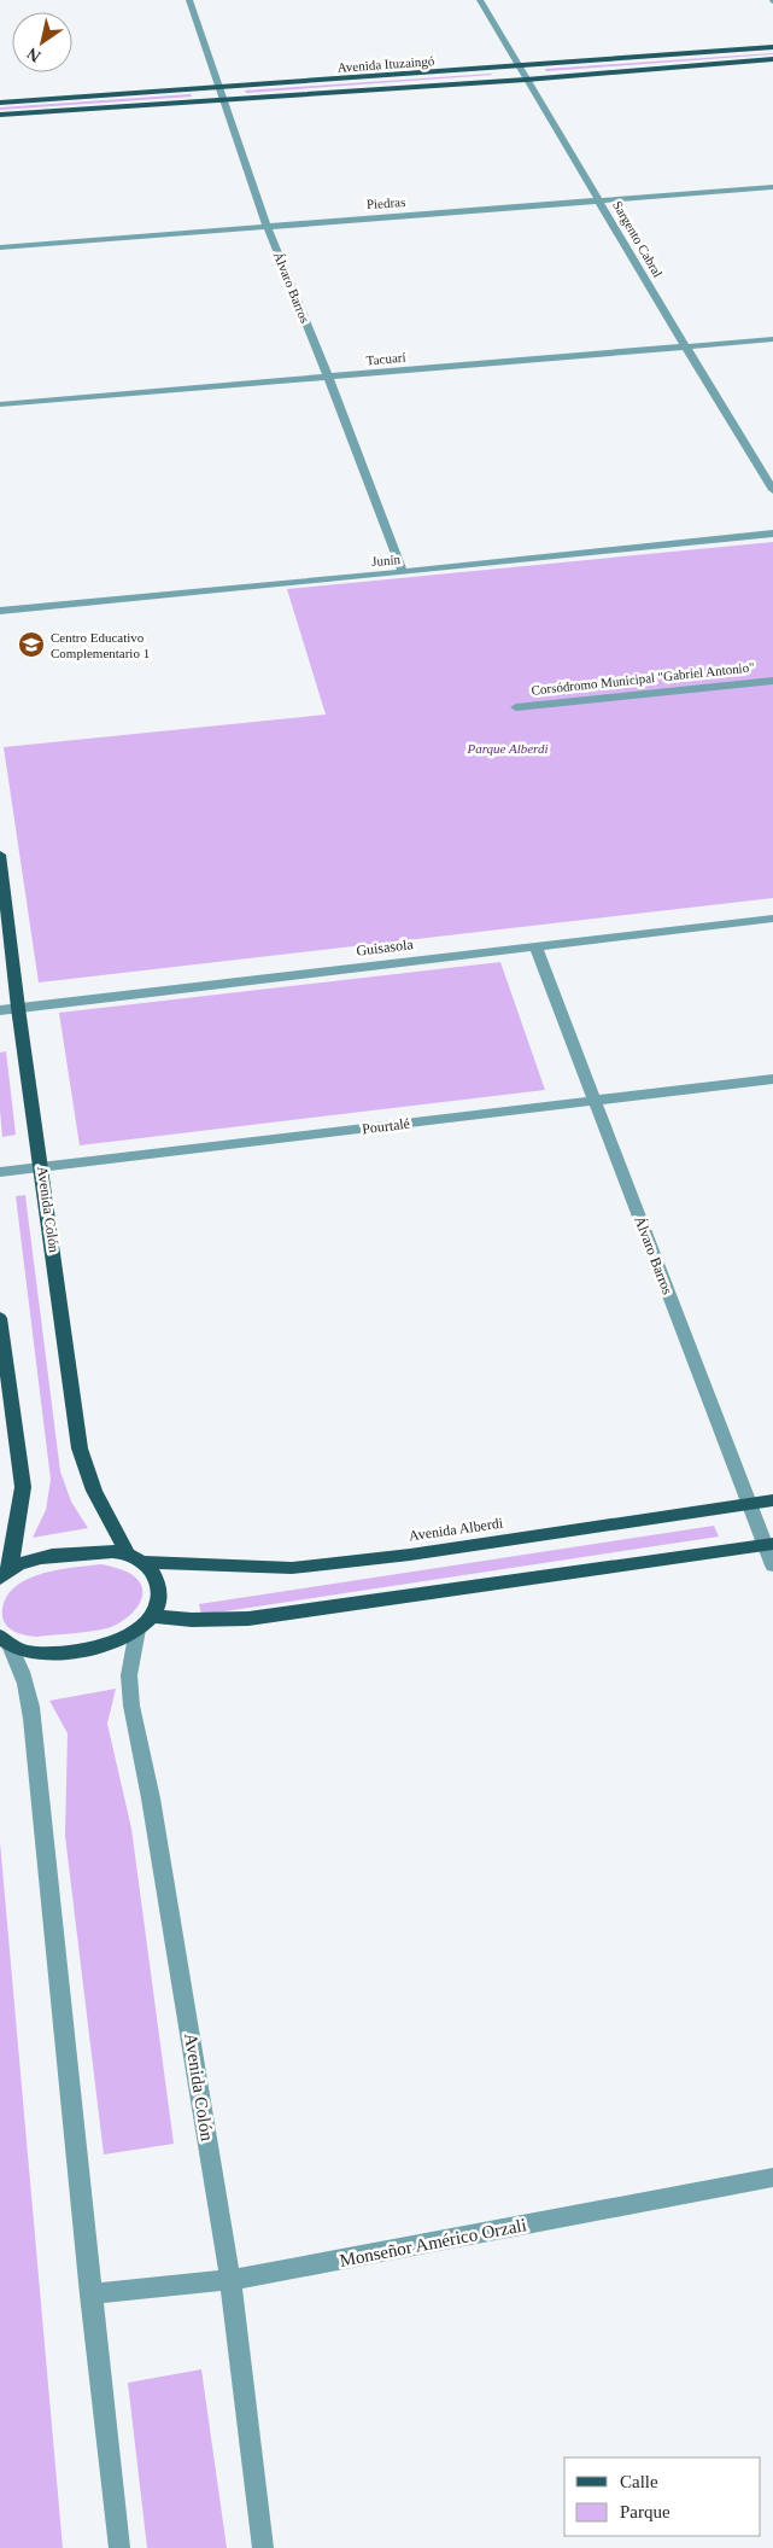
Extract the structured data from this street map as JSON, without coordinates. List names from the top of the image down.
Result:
{
  "streets": {
    "main road": ["Avenida Ituzaingó", "Avenida Colón", "Avenida Alberdi"],
    "street": [
      "Piedras",
      "Sargento Cabral",
      "Álvaro Barros",
      "Tacuarí",
      "Junín",
      "Corsódromo Municipal \"Gabriel Antonio\"",
      "Guisasola",
      "Pourtalé",
      "Monseñor Américo Orzali"
    ]
  },
  "crossings": [
    ["Avenida Ituzaingó", "Sargento Cabral"],
    ["Avenida Ituzaingó", "Álvaro Barros"],
    ["Piedras", "Sargento Cabral"],
    ["Piedras", "Álvaro Barros"],
    ["Sargento Cabral", "Tacuarí"],
    ["Álvaro Barros", "Tacuarí"],
    ["Álvaro Barros", "Junín"],
    ["Álvaro Barros", "Guisasola"],
    ["Álvaro Barros", "Pourtalé"],
    ["Álvaro Barros", "Avenida Alberdi"],
    ["Guisasola", "Avenida Colón"],
    ["Pourtalé", "Avenida Colón"],
    ["Avenida Colón", "Avenida Alberdi"],
    ["Avenida Colón", "Monseñor Américo Orzali"]
  ],
  "parks": ["Parque Alberdi"],
  "places": {
    "school or university": ["Centro Educativo Complementario 1"]
  },
  "legend": ["Calle", "Parque"],
  "north": "bottom left"
}
